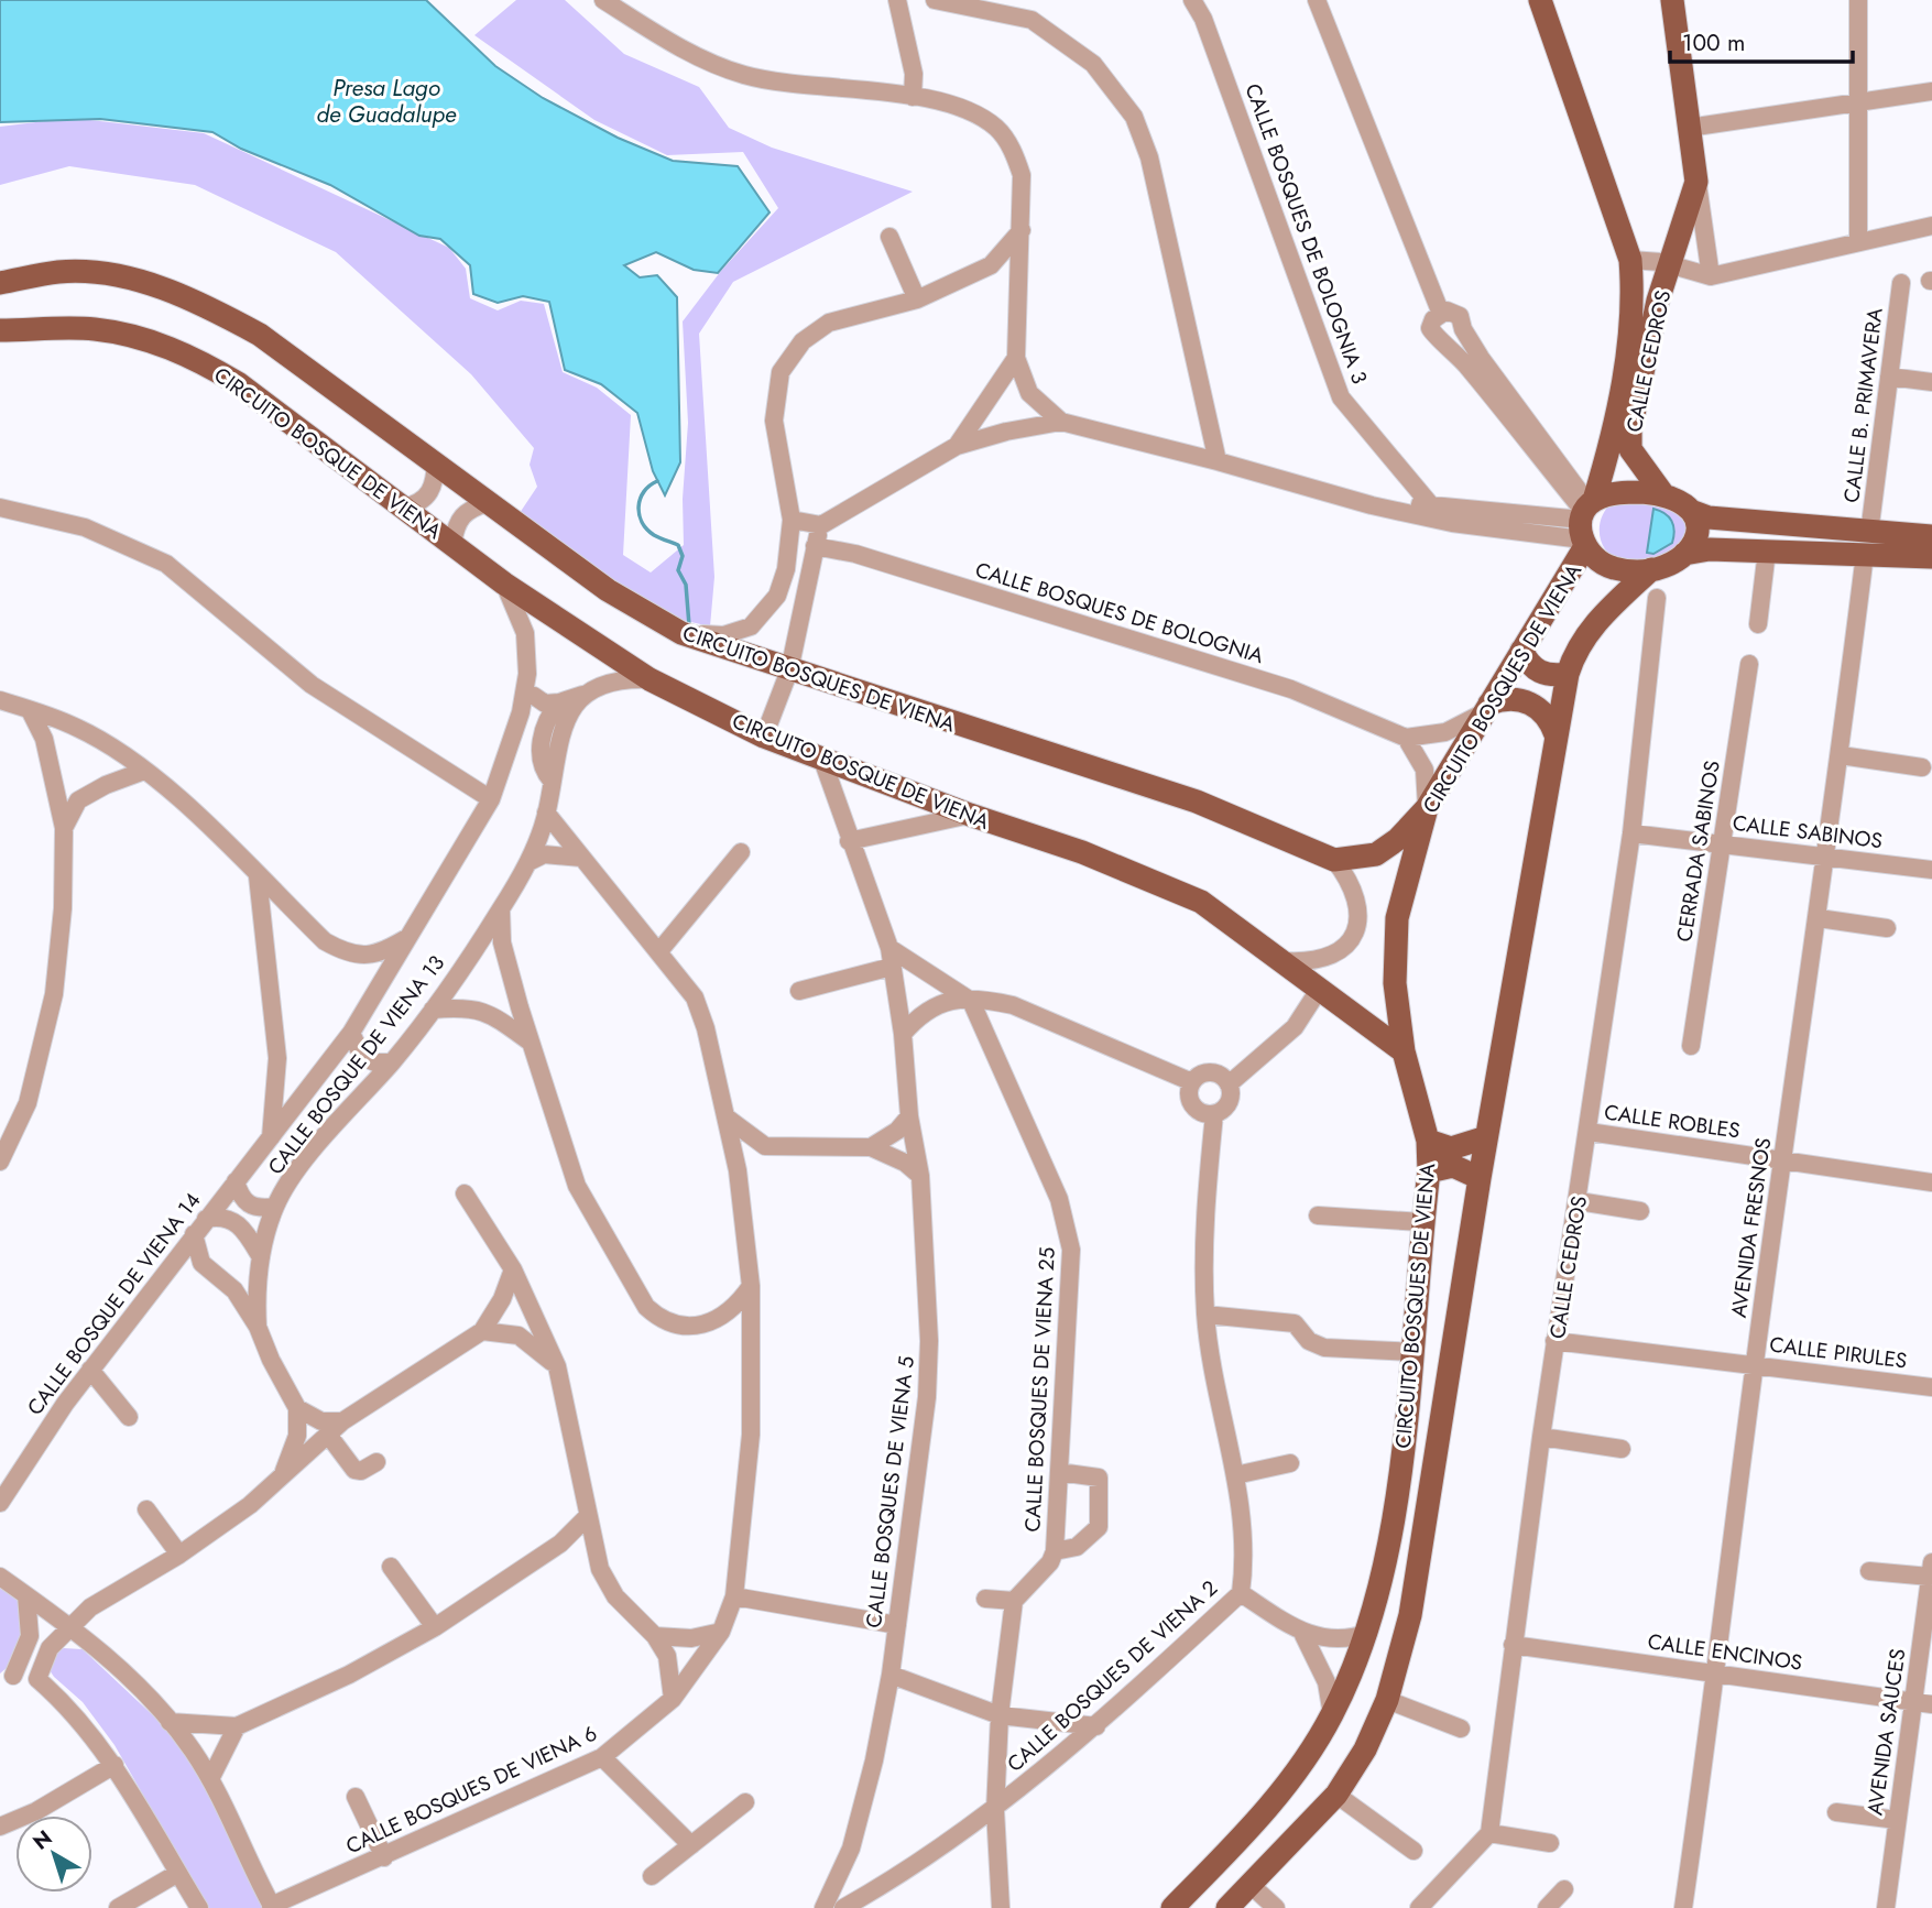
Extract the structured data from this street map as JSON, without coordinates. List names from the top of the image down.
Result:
{
  "streets": {
    "main road": ["CALLE CEDROS", "CIRCUITO BOSQUE DE VIENA", "CIRCUITO BOSQUES DE VIENA"],
    "street": [
      "CALLE BOSQUES DE BOLOGNIA 3",
      "CALLE B. PRIMAVERA",
      "CALLE BOSQUES DE BOLOGNIA",
      "CALLE SABINOS",
      "CERRADA SABINOS",
      "CALLE BOSQUE DE VIENA 13",
      "CALLE ROBLES",
      "AVENIDA FRESNOS",
      "CALLE BOSQUE DE VIENA 14",
      "CALLE PIRULES",
      "CALLE BOSQUES DE VIENA 25",
      "CALLE BOSQUES DE VIENA 5",
      "CALLE ENCINOS",
      "CALLE BOSQUES DE VIENA 2",
      "AVENIDA SAUCES",
      "CALLE BOSQUES DE VIENA 6"
    ]
  },
  "crossings": [
    ["CALLE CEDROS", "CIRCUITO BOSQUES DE VIENA"],
    ["CALLE CEDROS", "CALLE SABINOS"],
    ["CALLE CEDROS", "CALLE ROBLES"],
    ["CALLE CEDROS", "CALLE PIRULES"],
    ["CALLE CEDROS", "CALLE ENCINOS"],
    ["CALLE B. PRIMAVERA", "AVENIDA FRESNOS"],
    ["CIRCUITO BOSQUE DE VIENA", "CIRCUITO BOSQUES DE VIENA"],
    ["CIRCUITO BOSQUE DE VIENA", "CALLE BOSQUE DE VIENA 13"],
    ["CIRCUITO BOSQUE DE VIENA", "CALLE BOSQUES DE VIENA 5"],
    ["CALLE SABINOS", "CERRADA SABINOS"],
    ["CALLE SABINOS", "AVENIDA FRESNOS"],
    ["CALLE BOSQUE DE VIENA 13", "CALLE BOSQUE DE VIENA 14"],
    ["CALLE BOSQUE DE VIENA 13", "CALLE BOSQUES DE VIENA 6"],
    ["CALLE ROBLES", "AVENIDA FRESNOS"],
    ["AVENIDA FRESNOS", "CALLE PIRULES"],
    ["AVENIDA FRESNOS", "CALLE ENCINOS"],
    ["CALLE ENCINOS", "AVENIDA SAUCES"]
  ],
  "water": ["Presa Lago de Guadalupe"],
  "scale_bar": "100 m",
  "north": "top left"
}
